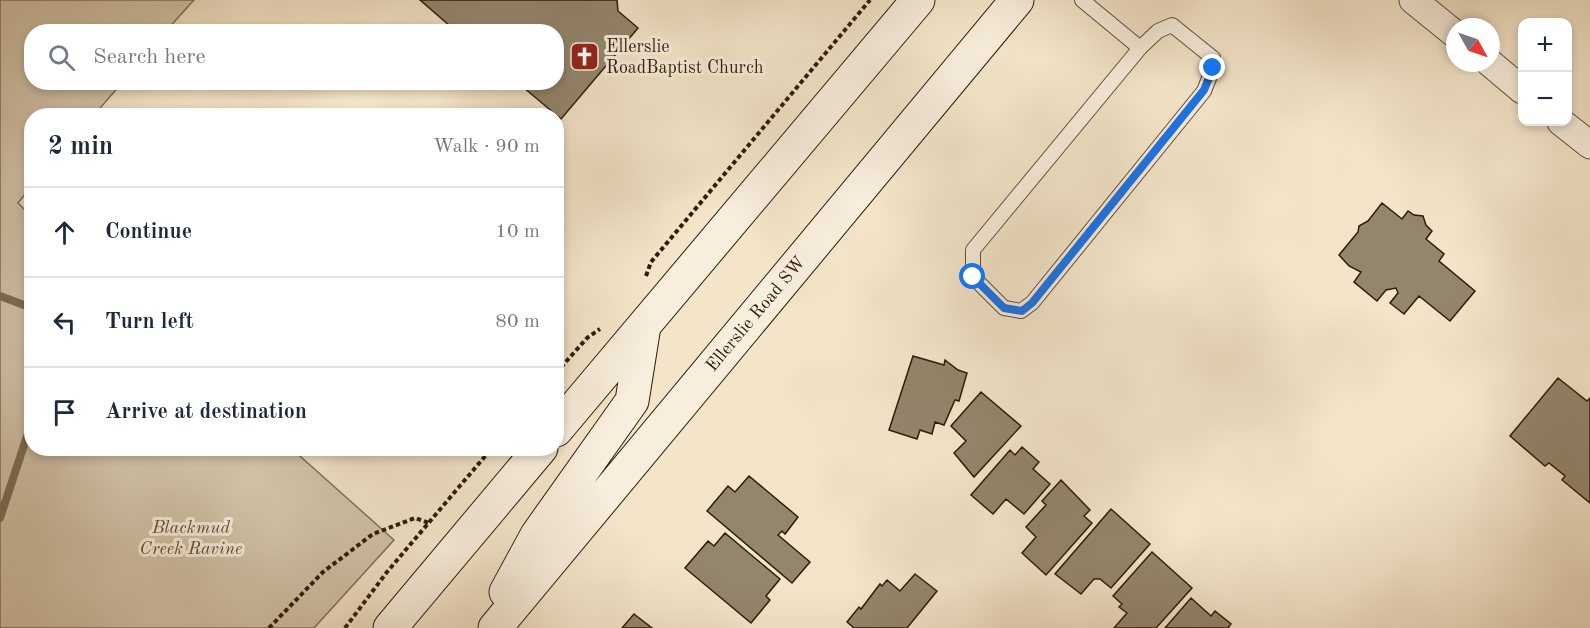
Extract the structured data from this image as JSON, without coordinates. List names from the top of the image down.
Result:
{
  "streets": {
    "main road": ["Ellerslie Road SW"]
  },
  "parks": ["Blackmud Creek Ravine"],
  "places": {
    "church": ["Ellerslie RoadBaptist Church"]
  },
  "north": "bottom right",
  "page": {
    "map_buttons": ["+", "−"],
    "search": "Search here",
    "heading": ["2 min", "Walk · 90 m"],
    "list": [
      ["Continue", "10 m"],
      ["Turn left", "80 m"],
      "Arrive at destination"
    ]
  }
}
